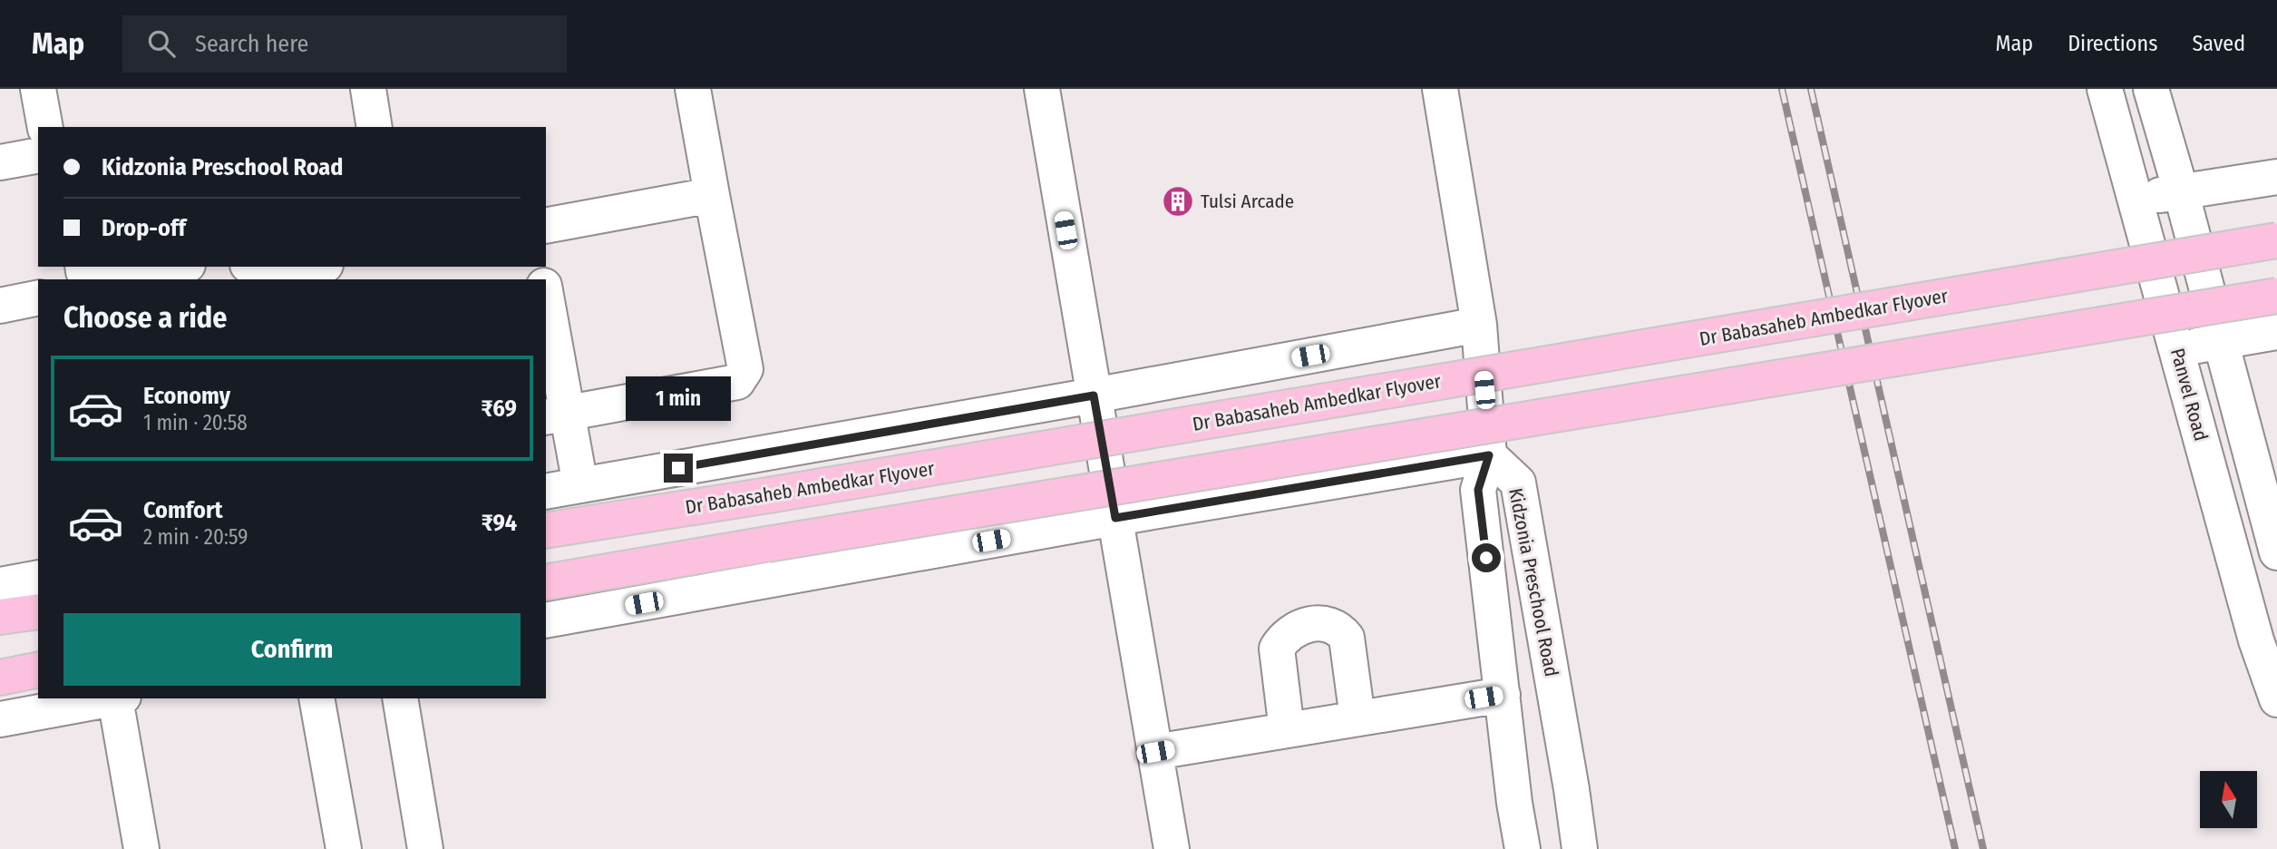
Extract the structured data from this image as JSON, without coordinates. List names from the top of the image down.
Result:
{
  "streets": {
    "main road": ["Dr Babasaheb Ambedkar Flyover"],
    "street": ["Panvel Road", "Kidzonia Preschool Road"]
  },
  "places": {
    "building": ["Tulsi Arcade"]
  },
  "north": "top",
  "page": {
    "header": "Map",
    "search": "Search here",
    "nav": ["Map", "Directions", "Saved"],
    "banner": ["Kidzonia Preschool Road", "Drop-off"],
    "heading": "Choose a ride",
    "list": [
      {
        "name": "Economy",
        "note": "1 min · 20:58",
        "value": "₹69"
      },
      {
        "name": "Comfort",
        "note": "2 min · 20:59",
        "value": "₹94"
      }
    ],
    "bubble": "1 min",
    "buttons": "Confirm"
  }
}
